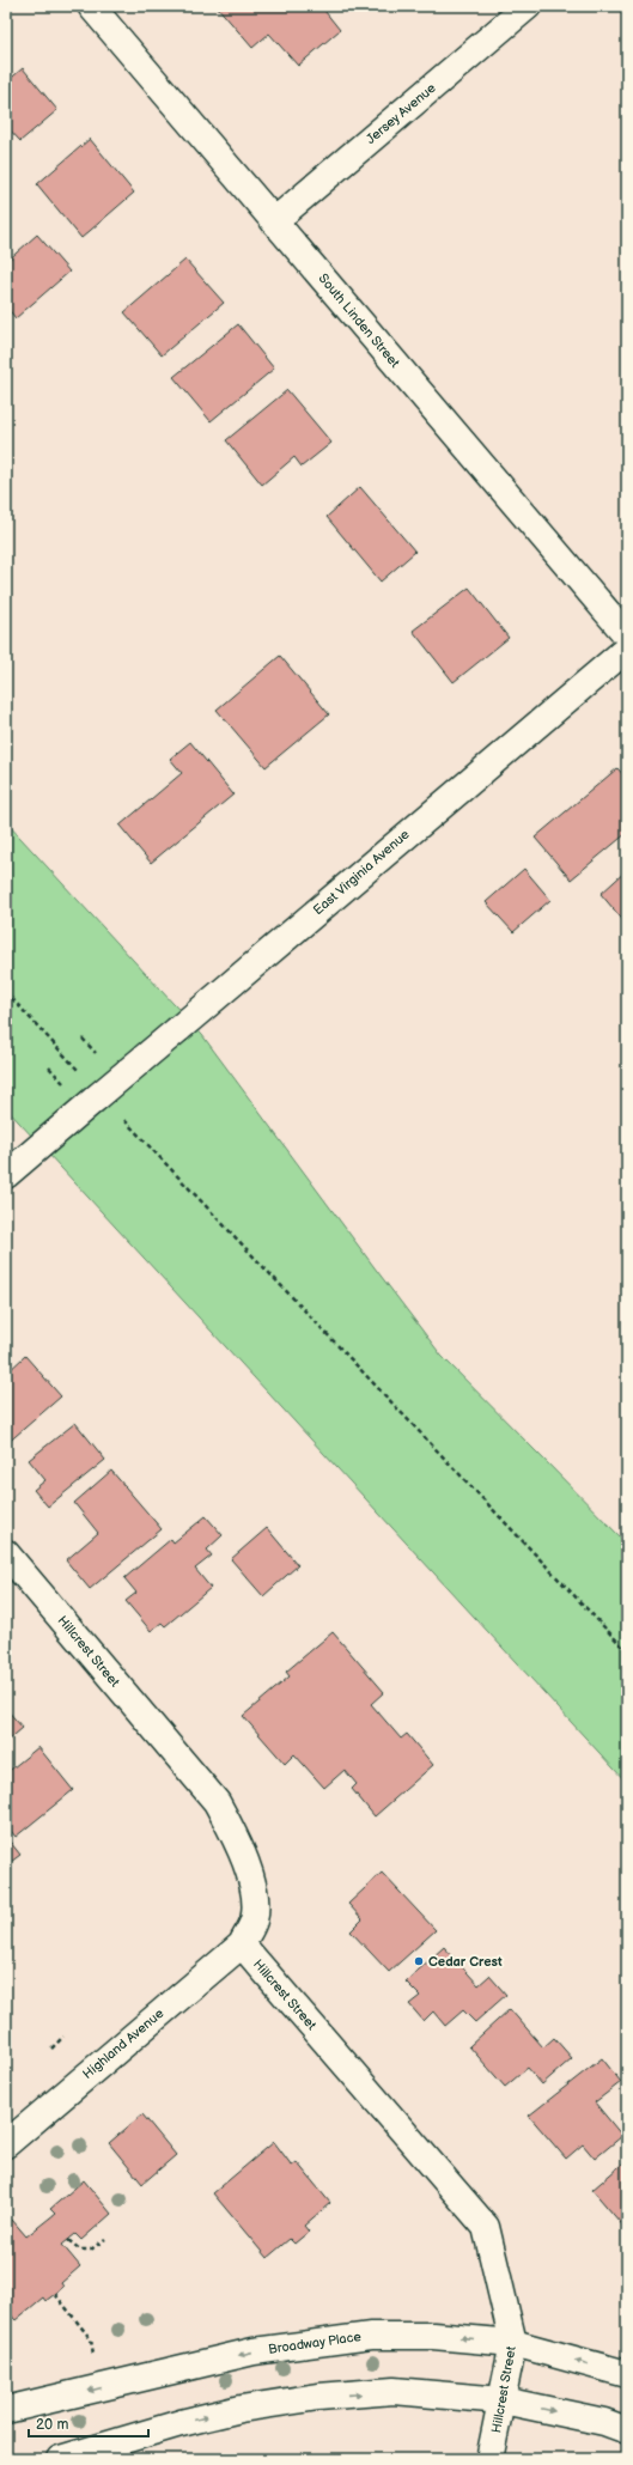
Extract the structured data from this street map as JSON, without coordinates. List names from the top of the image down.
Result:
{
  "streets": {
    "street": [
      "Jersey Avenue",
      "South Linden Street",
      "East Virginia Avenue",
      "Hillcrest Street",
      "Highland Avenue",
      "Broadway Place"
    ]
  },
  "crossings": [
    ["Jersey Avenue", "South Linden Street"],
    ["Hillcrest Street", "Highland Avenue"],
    ["Hillcrest Street", "Broadway Place"]
  ],
  "places": ["Cedar Crest"],
  "scale_bar": "20 m"
}
